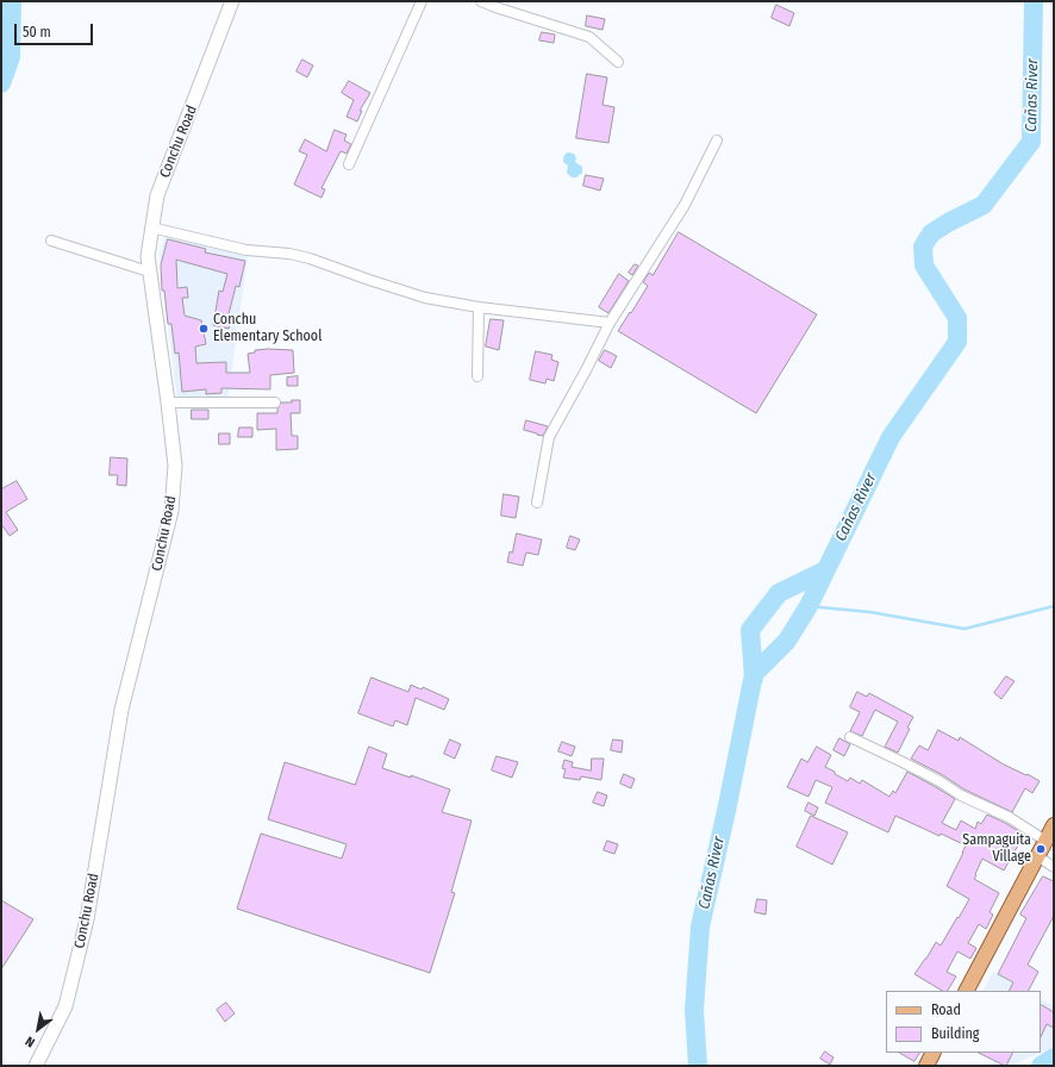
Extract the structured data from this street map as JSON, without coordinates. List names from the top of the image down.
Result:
{
  "streets": {
    "main road": ["Conchu Road"]
  },
  "water": ["Cañas River"],
  "places": ["Conchu Elementary School", "Sampaguita Village"],
  "legend": ["Road", "Building"],
  "scale_bar": "50 m",
  "north": "bottom left"
}
